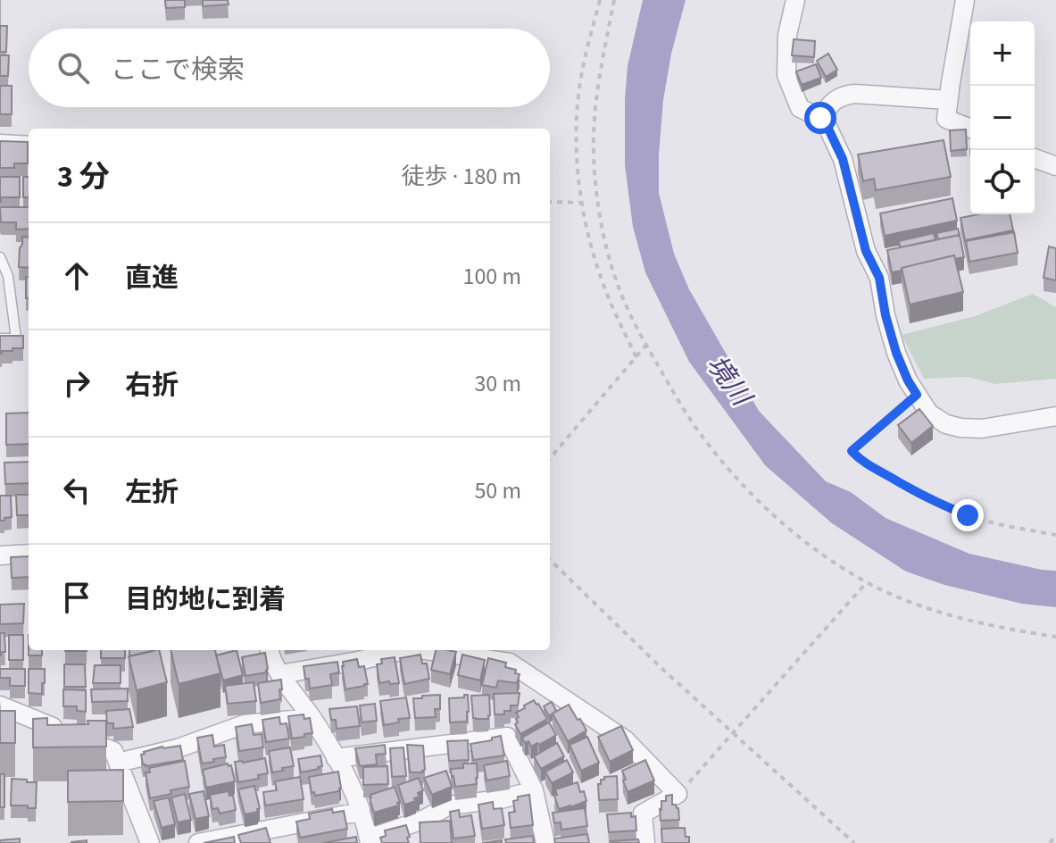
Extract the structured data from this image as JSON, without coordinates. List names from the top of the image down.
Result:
{
  "water": ["境川"],
  "page": {
    "map_buttons": ["+", "−"],
    "search": "ここで検索",
    "heading": ["3 分", "徒歩 · 180 m"],
    "list": [
      ["直進", "100 m"],
      ["右折", "30 m"],
      ["左折", "50 m"],
      "目的地に到着"
    ]
  }
}
